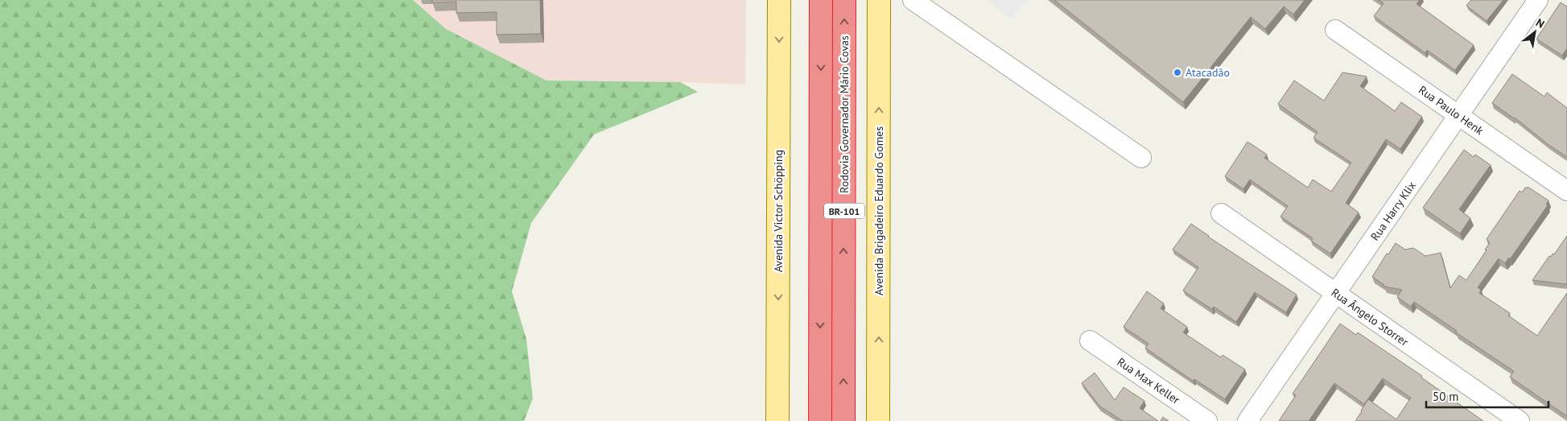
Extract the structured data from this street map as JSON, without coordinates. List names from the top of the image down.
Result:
{
  "streets": {
    "highway": ["Rodovia Governador Mário Covas", "BR-101"],
    "main road": ["Avenida Victor Schöpping", "Avenida Brigadeiro Eduardo Gomes"],
    "street": [
      "Rua Paulo Henk",
      "Rua Harry Klix",
      "Rua Ângelo Storrer",
      "Rua Max Keller"
    ]
  },
  "crossings": [
    ["Rua Paulo Henk", "Rua Harry Klix"],
    ["Rua Harry Klix", "Rua Ângelo Storrer"]
  ],
  "one_way": ["Avenida Victor Schöpping", "Avenida Brigadeiro Eduardo Gomes"],
  "places": ["Atacadão"],
  "scale_bar": "50 m",
  "north": "top right"
}
